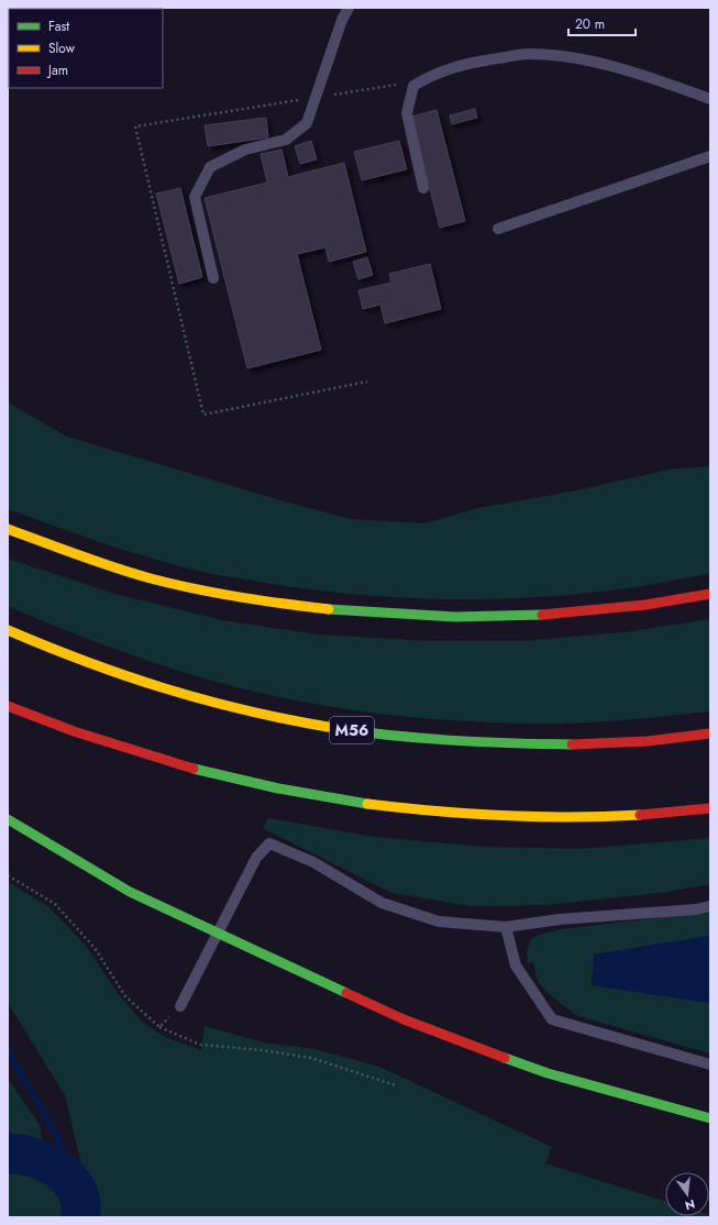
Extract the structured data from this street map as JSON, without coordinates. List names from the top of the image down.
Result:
{
  "streets": {
    "highway": ["M56"]
  },
  "legend": ["Fast", "Slow", "Jam"],
  "scale_bar": "20 m",
  "north": "bottom"
}
